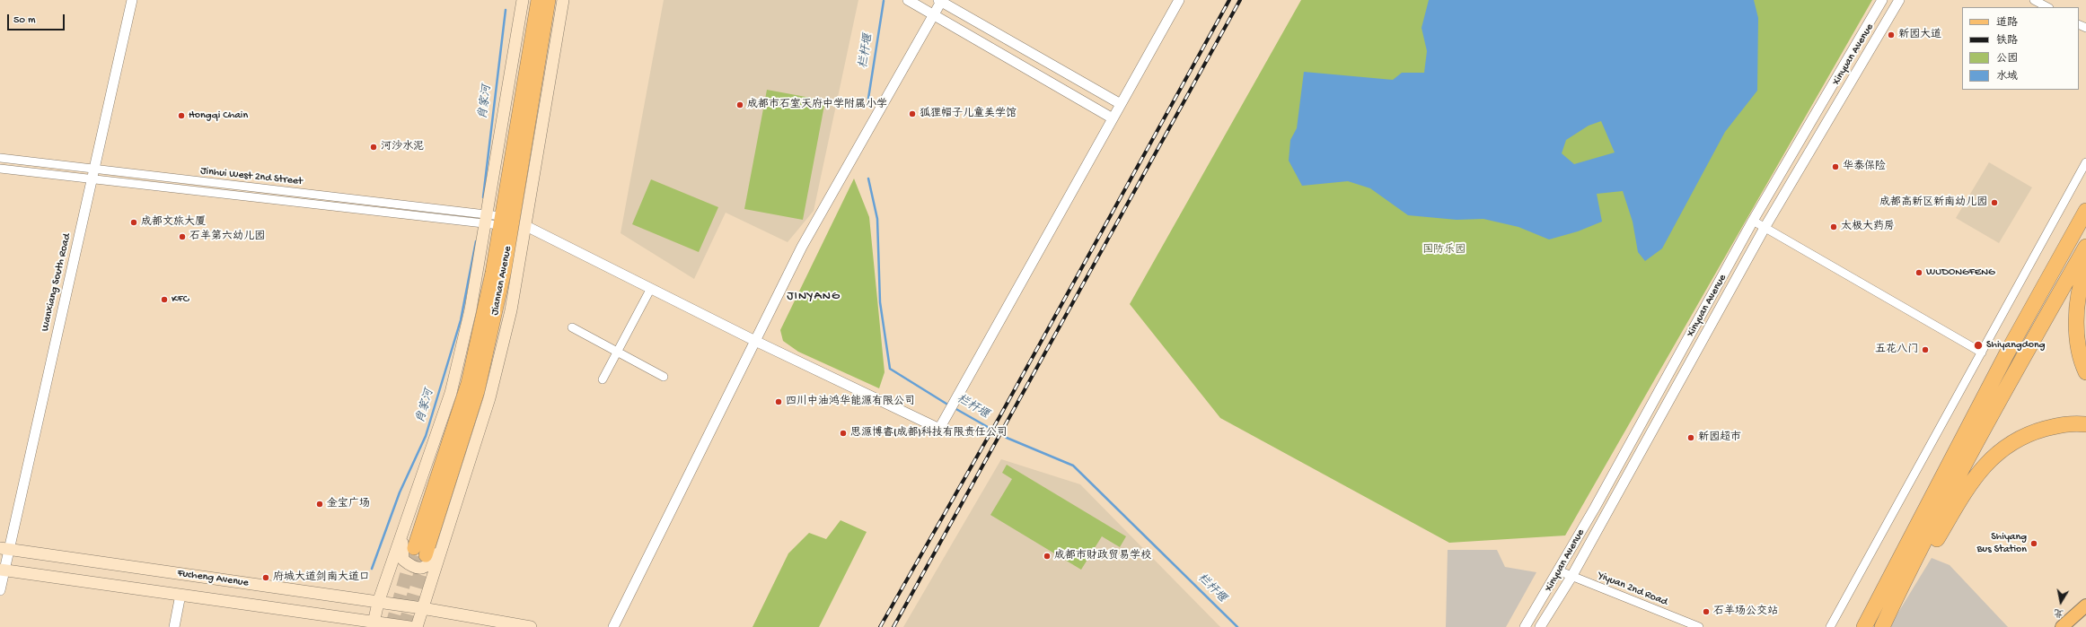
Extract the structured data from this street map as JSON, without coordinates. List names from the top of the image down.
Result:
{
  "streets": {
    "highway": ["Jiannan Avenue"],
    "main road": ["Fucheng Avenue"],
    "street": [
      "Xinyuan Avenue",
      "Jinhui West 2nd Street",
      "Wanxiang South Road",
      "Yiyuan 2nd Road"
    ]
  },
  "crossings": [
    ["Xinyuan Avenue", "Yiyuan 2nd Road"],
    ["Jinhui West 2nd Street", "Jiannan Avenue"],
    ["Jinhui West 2nd Street", "Wanxiang South Road"],
    ["Wanxiang South Road", "Fucheng Avenue"]
  ],
  "districts": ["JINYANG"],
  "water": ["栏杆堰", "肖家河"],
  "parks": ["国防乐园"],
  "places": [
    "新园大道",
    "成都市石室天府中学附属小学",
    "狐狸帽子儿童美学馆",
    "Hongqi Chain",
    "河沙水泥",
    "华泰保险",
    "成都高新区新南幼儿园",
    "成都文旅大厦",
    "太极大药房",
    "石羊第六幼儿园",
    "WUDONGFENG",
    "KFC",
    "Shiyangdong",
    "五花八门",
    "四川中油鸿华能源有限公司",
    "思源博睿(成都)科技有限责任公司",
    "新园超市",
    "金宝广场",
    "Shiyang Bus Station",
    "成都市财政贸易学校",
    "府城大道剑南大道口",
    "石羊场公交站"
  ],
  "legend": [
    "道路",
    "铁路",
    "公园",
    "水域"
  ],
  "scale_bar": "50 m",
  "north": "bottom"
}
